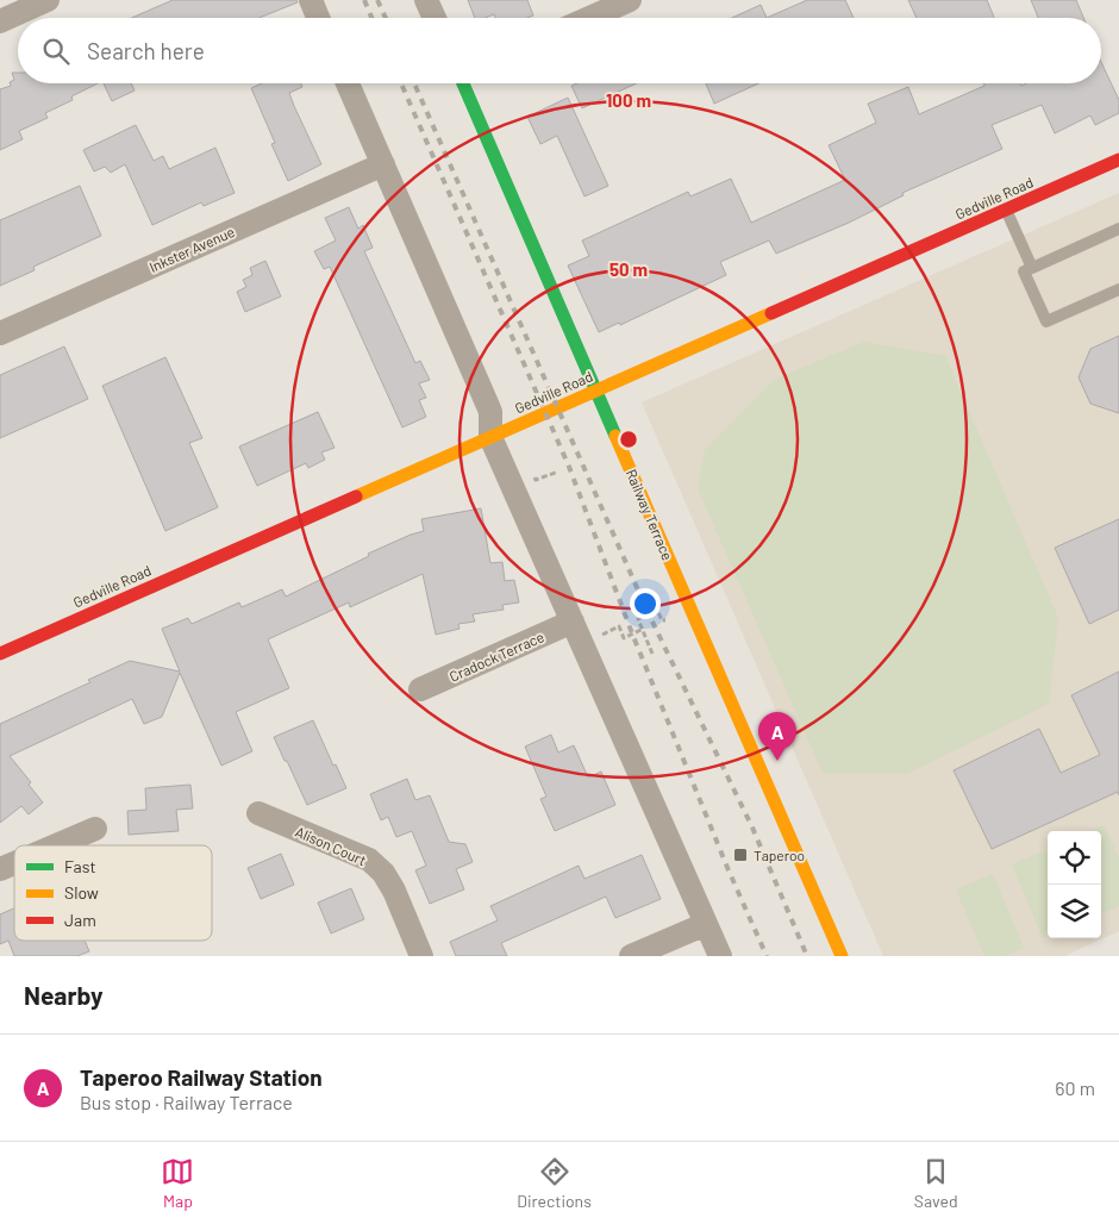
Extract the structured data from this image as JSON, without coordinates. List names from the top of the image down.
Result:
{
  "streets": {
    "street": [
      "Gedville Road",
      "Inkster Avenue",
      "Railway Terrace",
      "Cradock Terrace",
      "Alison Court"
    ]
  },
  "crossings": [
    ["Gedville Road", "Railway Terrace"]
  ],
  "places": {
    "transit": ["Taperoo"]
  },
  "legend": ["Fast", "Slow", "Jam"],
  "page": {
    "search": "Search here",
    "pins": "A",
    "heading": "Nearby",
    "list": [
      {
        "mark": "A",
        "name": "Taperoo Railway Station",
        "note": "Bus stop · Railway Terrace",
        "value": "60 m"
      }
    ],
    "nav": ["Map", "Directions", "Saved"]
  },
  "rings": ["100 m", "50 m"]
}
